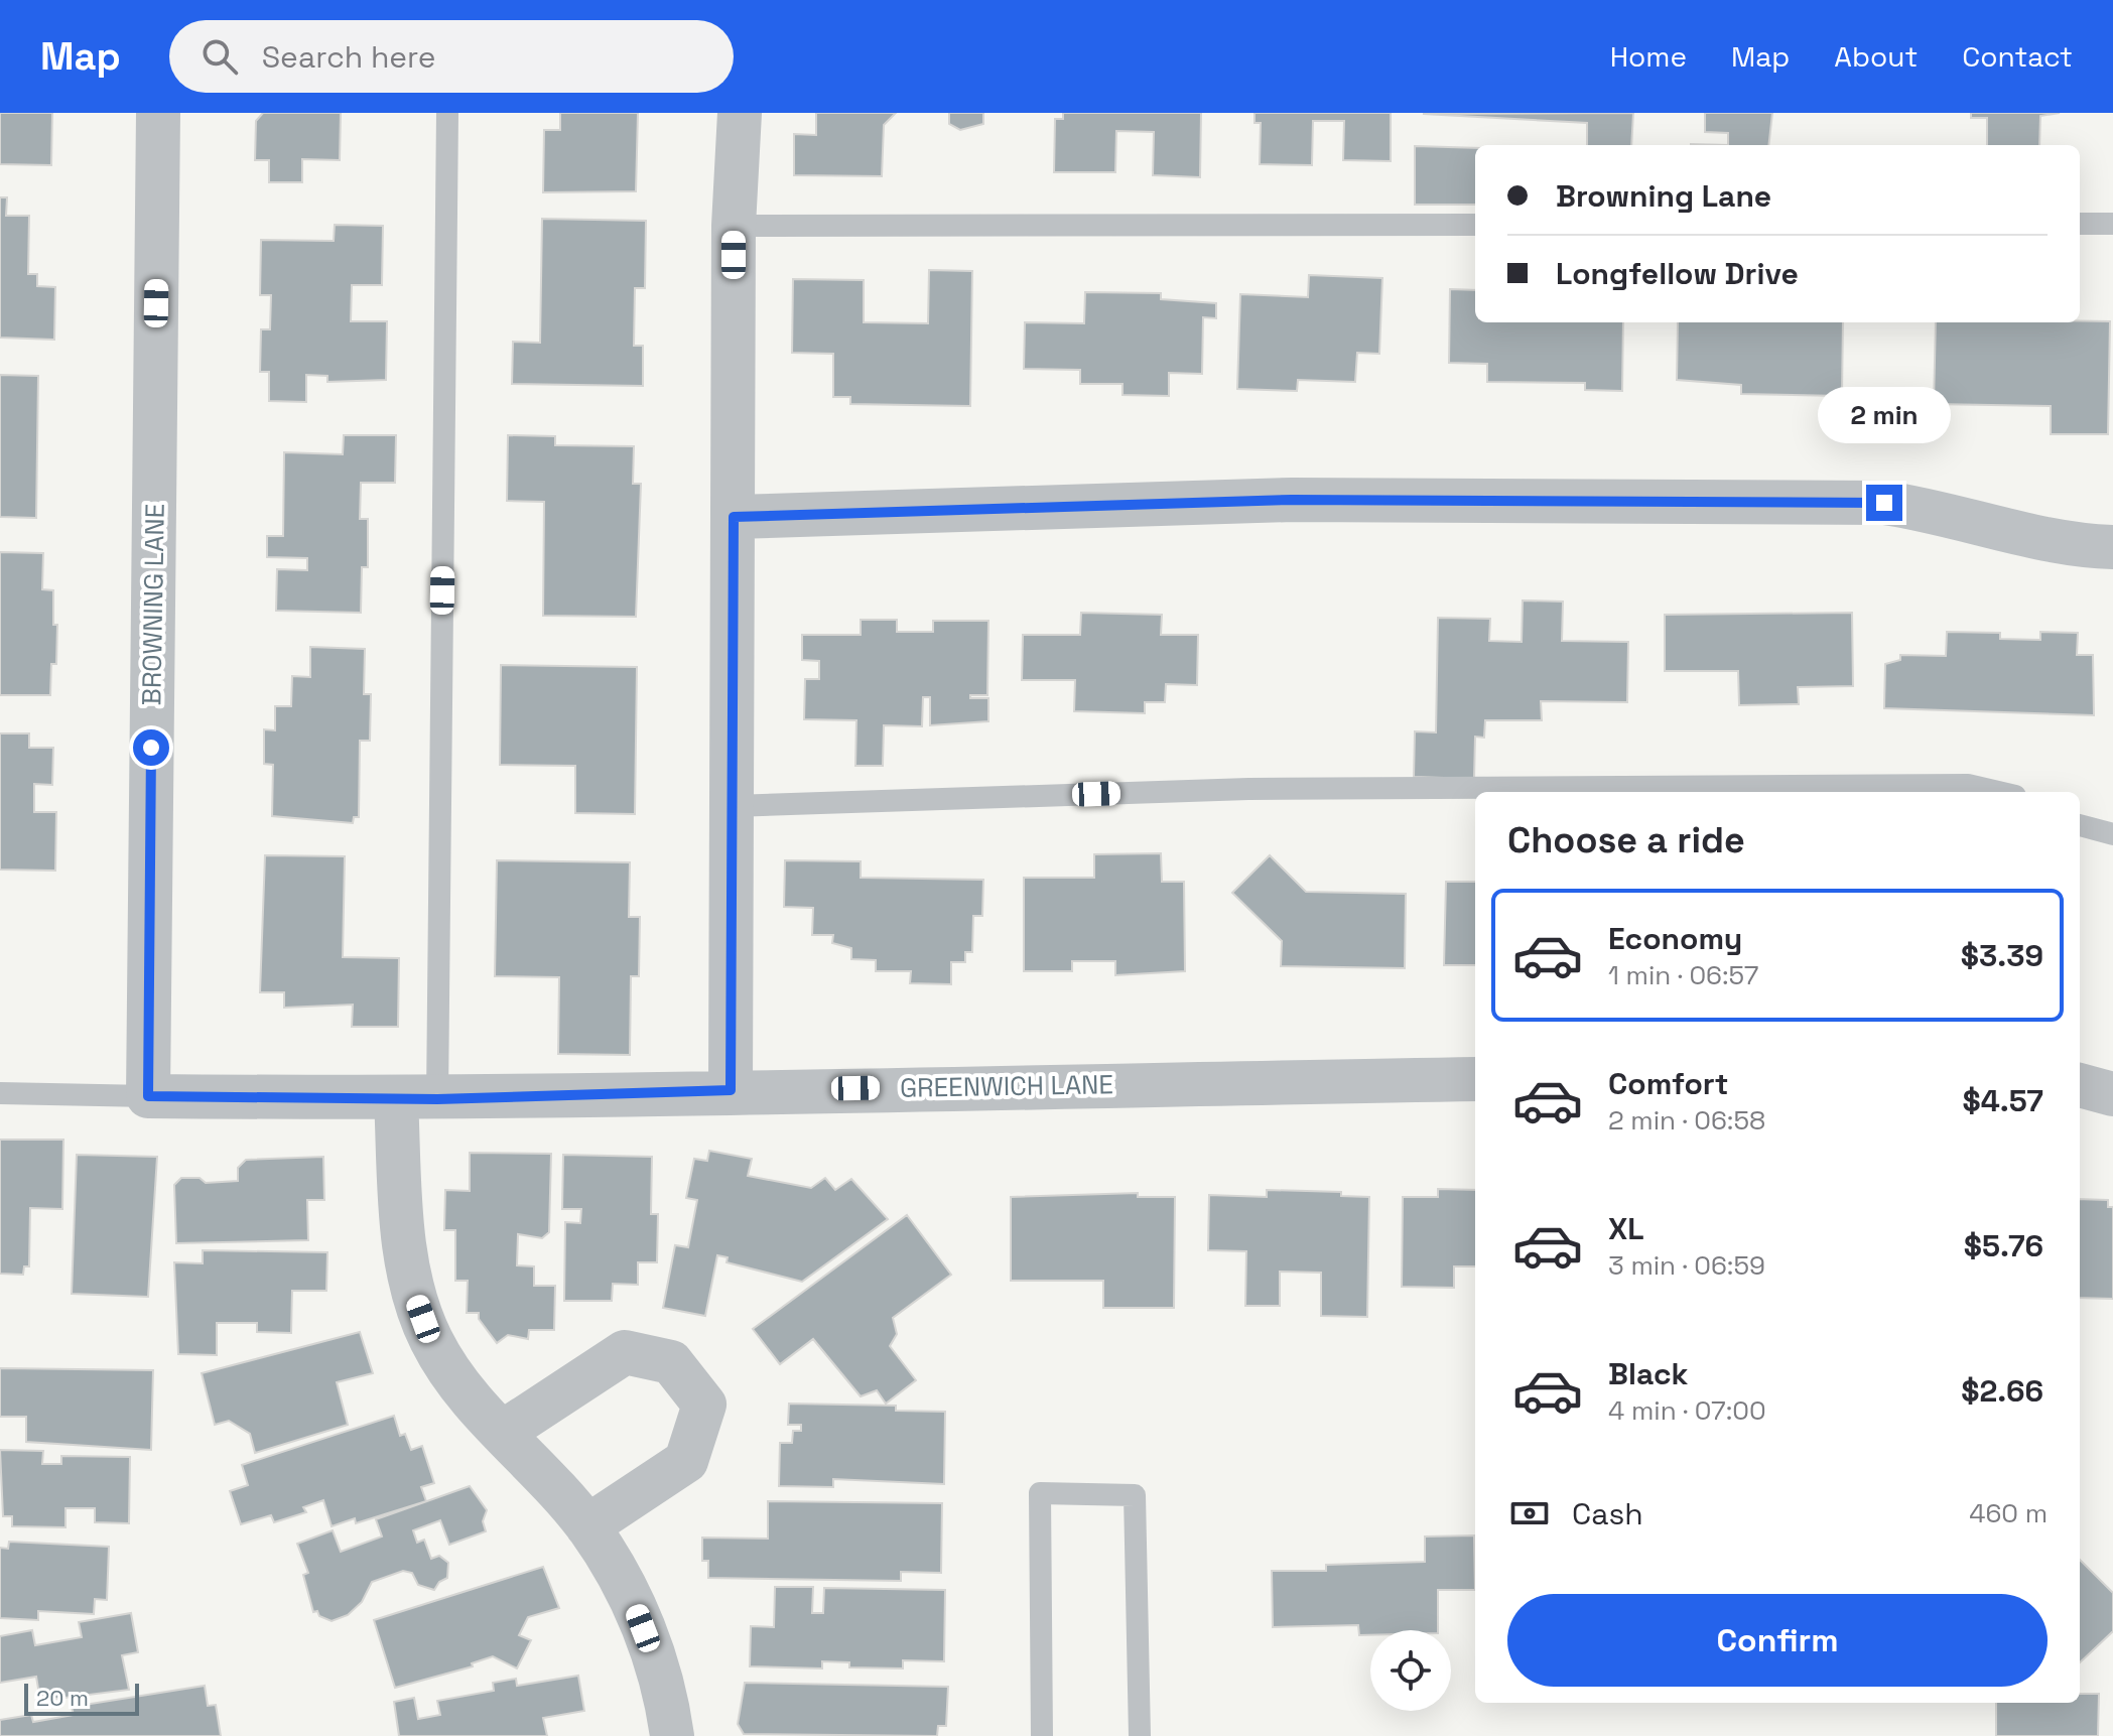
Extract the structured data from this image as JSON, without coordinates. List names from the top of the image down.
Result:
{
  "streets": {
    "street": ["BROWNING LANE", "GREENWICH LANE"]
  },
  "crossings": [
    ["BROWNING LANE", "GREENWICH LANE"]
  ],
  "scale_bar": "20 m",
  "page": {
    "header": "Map",
    "search": "Search here",
    "nav": [
      "Home",
      "Map",
      "About",
      "Contact"
    ],
    "banner": ["Browning Lane", "Longfellow Drive"],
    "bubble": "2 min",
    "heading": "Choose a ride",
    "list": [
      {
        "name": "Economy",
        "note": "1 min · 06:57",
        "value": "$3.39"
      },
      {
        "name": "Comfort",
        "note": "2 min · 06:58",
        "value": "$4.57"
      },
      {
        "name": "XL",
        "note": "3 min · 06:59",
        "value": "$5.76"
      },
      {
        "name": "Black",
        "note": "4 min · 07:00",
        "value": "$2.66"
      }
    ],
    "pay": ["Cash", "460 m"],
    "buttons": "Confirm",
    "scale": "20 m"
  }
}
